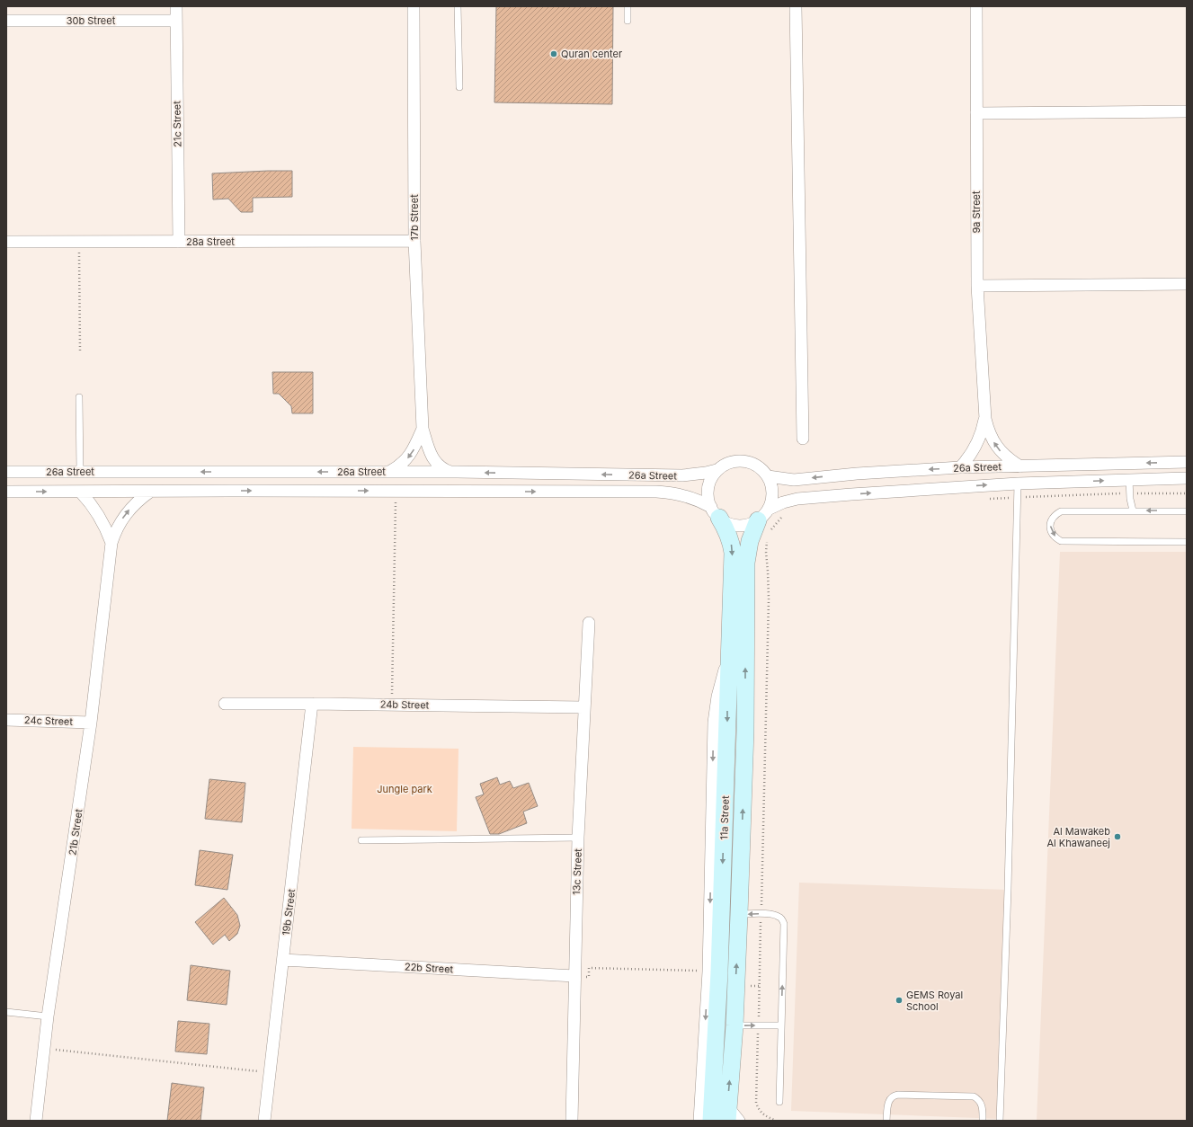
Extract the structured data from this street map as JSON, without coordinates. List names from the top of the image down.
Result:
{
  "streets": {
    "street": [
      "30b Street",
      "21c Street",
      "9a Street",
      "17b Street",
      "28a Street",
      "26a Street",
      "24b Street",
      "24c Street",
      "11a Street",
      "21b Street",
      "13c Street",
      "19b Street",
      "22b Street"
    ]
  },
  "crossings": [
    ["30b Street", "21c Street"],
    ["21c Street", "28a Street"],
    ["9a Street", "26a Street"],
    ["17b Street", "28a Street"],
    ["17b Street", "26a Street"],
    ["26a Street", "11a Street"],
    ["26a Street", "21b Street"],
    ["24b Street", "13c Street"],
    ["24b Street", "19b Street"],
    ["24c Street", "21b Street"],
    ["13c Street", "22b Street"],
    ["19b Street", "22b Street"]
  ],
  "parks": ["Jungle park"],
  "places": ["Quran center", "Al Mawakeb Al Khawaneej", "GEMS Royal School"]
}
